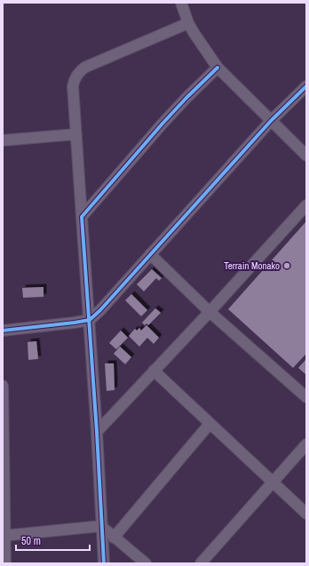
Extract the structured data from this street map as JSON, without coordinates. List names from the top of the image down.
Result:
{
  "places": ["Terrain Monako"],
  "scale_bar": "50 m"
}
